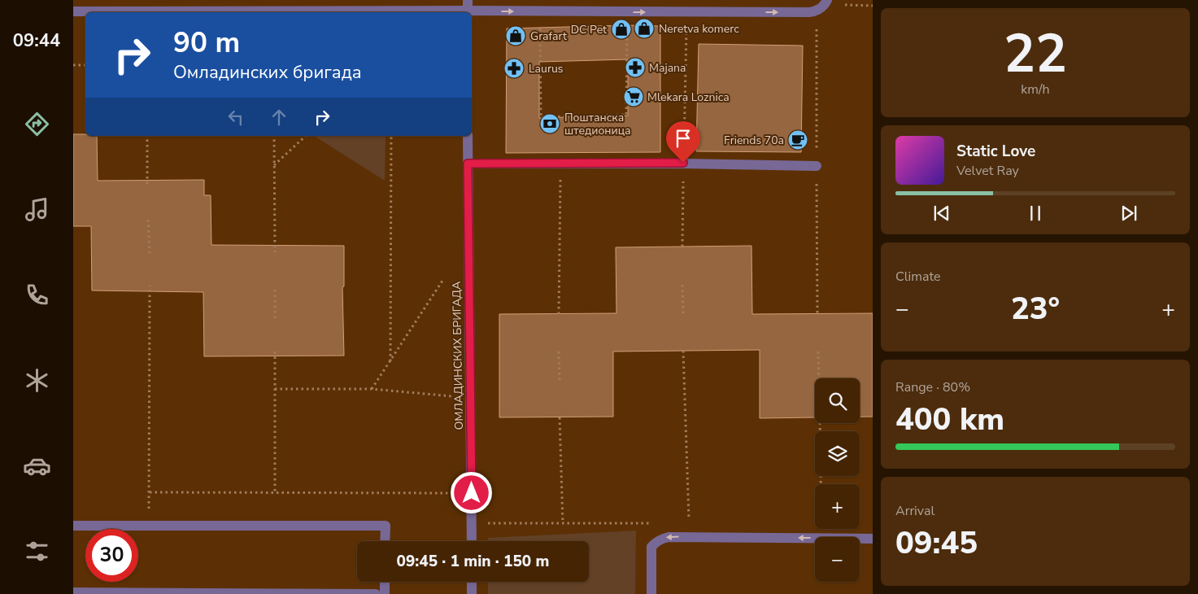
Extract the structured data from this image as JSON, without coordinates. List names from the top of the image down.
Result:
{
  "streets": {
    "street": ["ОМЛАДИНСКИХ БРИГАДА"]
  },
  "places": {
    "shop": ["Neretva komerc", "DC Pet", "Grafart"],
    "pharmacy": ["Majana", "Laurus"],
    "supermarket": ["Mlekara Loznica"],
    "bank": ["Поштанска штедионица"],
    "cafe": ["Friends 70a"]
  },
  "page": {
    "tabs": "09:44",
    "tile": [
      ["22", "km/h"],
      "Climate",
      ["Range · 80%", "400 km"],
      ["Arrival", "09:45"]
    ],
    "turn": ["90 m", "Омладинских бригада"],
    "song": ["Static Love", "Velvet Ray"],
    "heat": ["−", "23°", "+"],
    "map_buttons": ["+", "−"],
    "limit": "30",
    "trip": "09:45 · 1 min · 150 m"
  }
}
